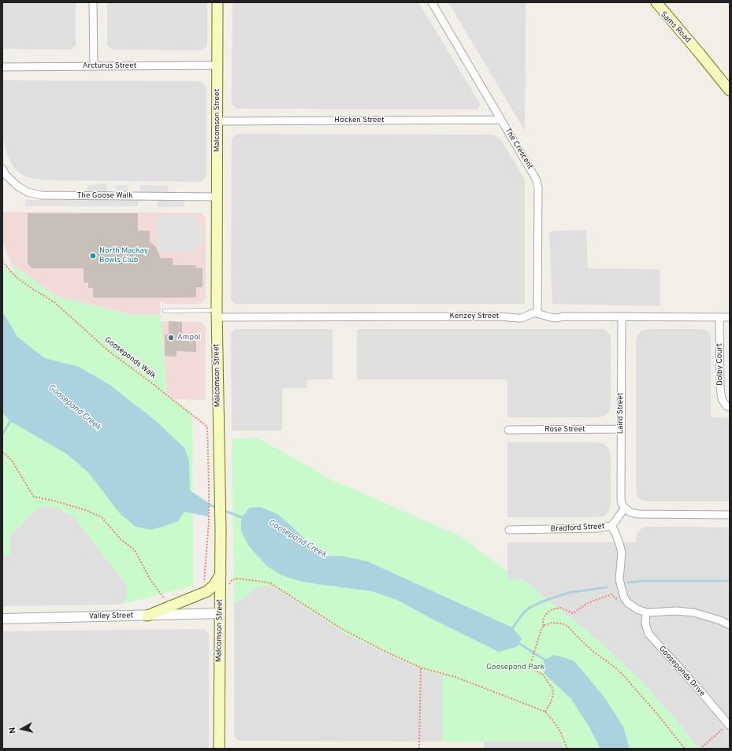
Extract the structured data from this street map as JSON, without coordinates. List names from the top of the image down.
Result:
{
  "streets": {
    "main road": ["Sams Road", "Malcomson Street"],
    "street": [
      "Arcturus Street",
      "Hocken Street",
      "The Crescent",
      "The Goose Walk",
      "Kenzey Street",
      "Dolby Court",
      "Laird Street",
      "Rose Street",
      "Bradford Street",
      "Valley Street",
      "Gooseponds Drive"
    ],
    "path": ["Gooseponds Walk"]
  },
  "crossings": [
    ["Arcturus Street", "Malcomson Street"],
    ["Malcomson Street", "Hocken Street"],
    ["Malcomson Street", "The Goose Walk"],
    ["Malcomson Street", "Kenzey Street"],
    ["Malcomson Street", "Valley Street"],
    ["Hocken Street", "The Crescent"],
    ["The Crescent", "Kenzey Street"],
    ["Laird Street", "Rose Street"],
    ["Laird Street", "Bradford Street"]
  ],
  "water": ["Goosepond Creek"],
  "parks": ["Goosepond Park"],
  "places": ["North Mackay Bowls Club", "Ampol"],
  "north": "left"
}
